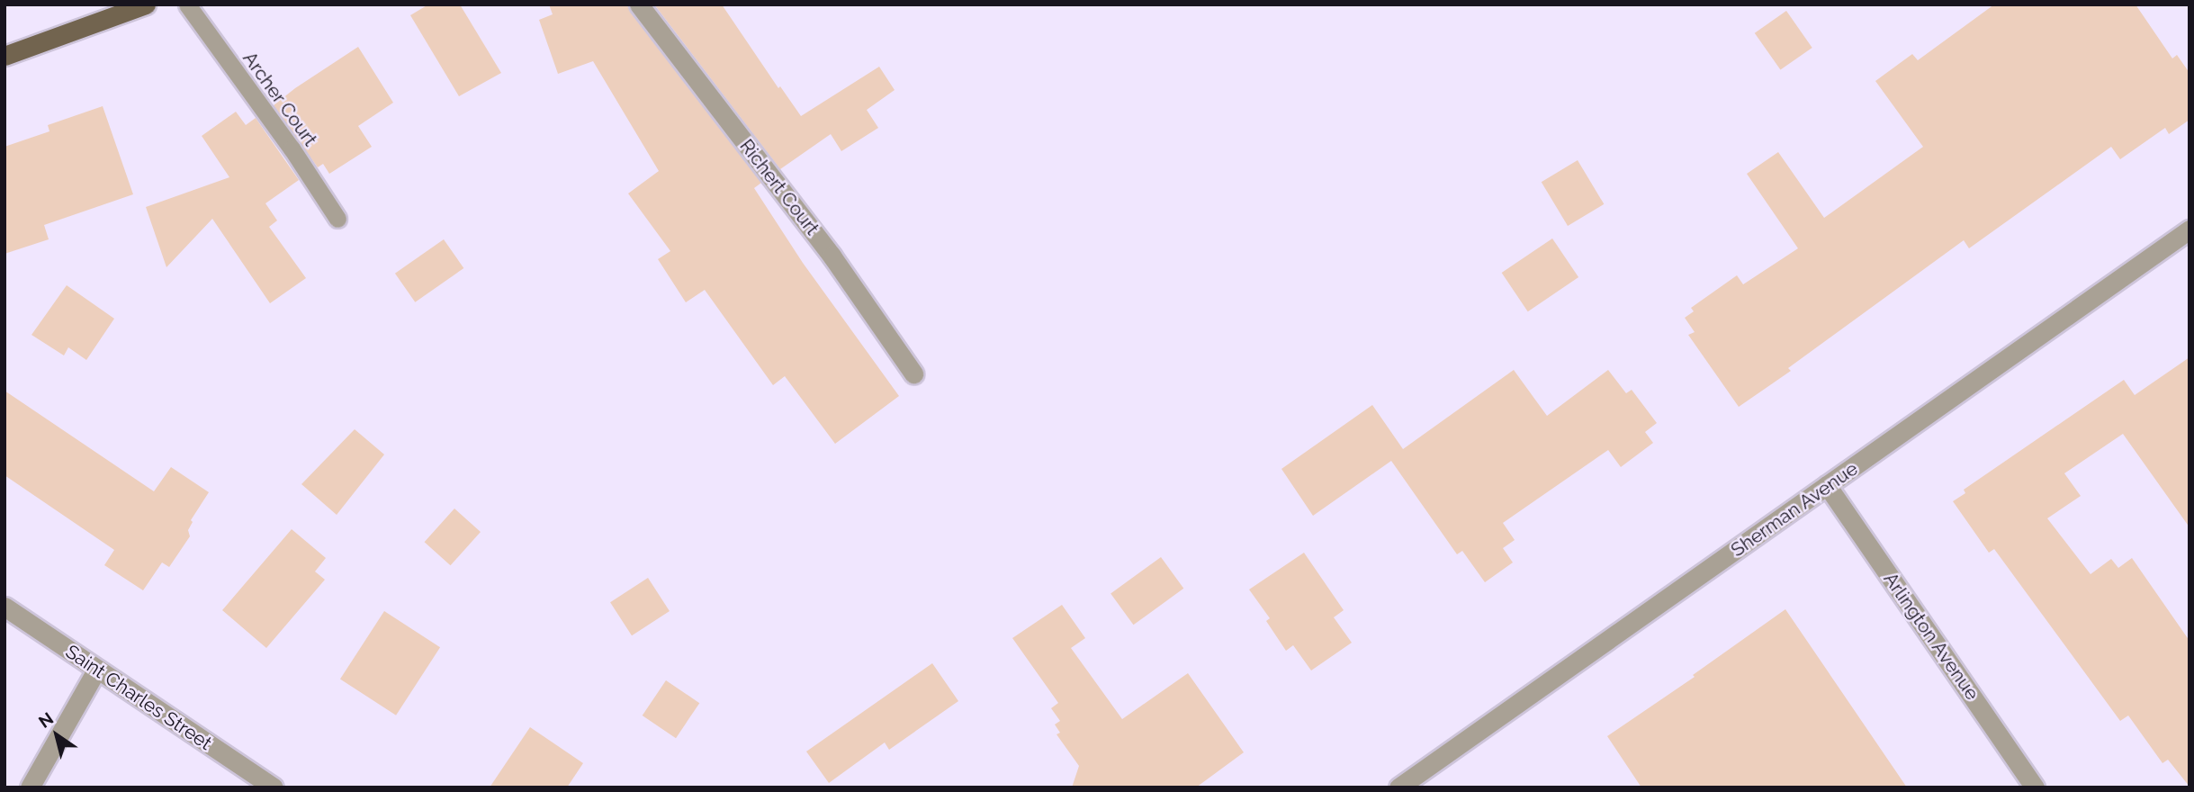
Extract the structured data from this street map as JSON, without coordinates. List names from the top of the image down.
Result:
{
  "streets": {
    "street": [
      "Richert Court",
      "Sherman Avenue",
      "Arlington Avenue",
      "Saint Charles Street"
    ],
    "lane": ["Archer Court"]
  },
  "crossings": [
    ["Sherman Avenue", "Arlington Avenue"]
  ],
  "north": "top left"
}
